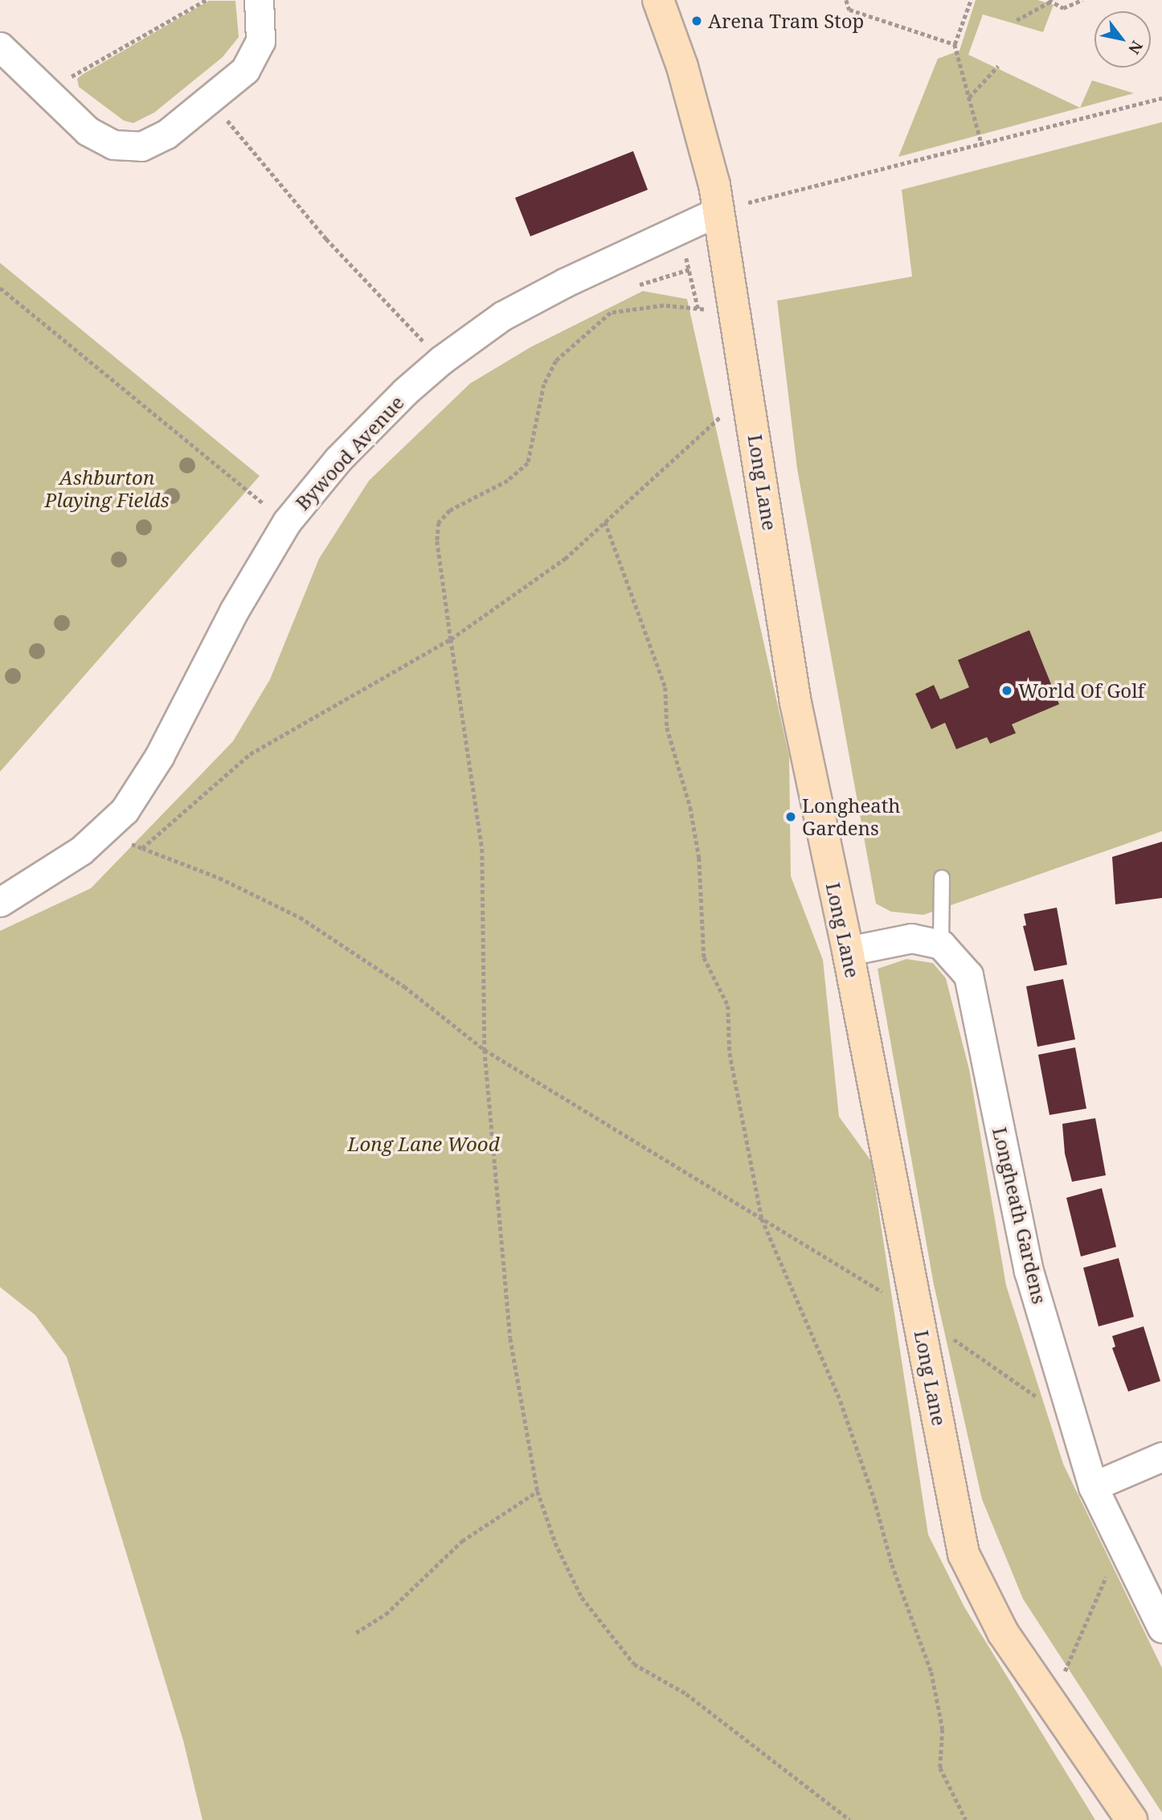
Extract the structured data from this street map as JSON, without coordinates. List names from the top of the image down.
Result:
{
  "streets": {
    "main road": ["Long Lane"],
    "street": ["Bywood Avenue", "Longheath Gardens"]
  },
  "crossings": [
    ["Bywood Avenue", "Long Lane"]
  ],
  "parks": ["Ashburton Playing Fields", "Long Lane Wood"],
  "places": ["Arena Tram Stop", "World Of Golf", "Longheath Gardens"],
  "north": "bottom right"
}
